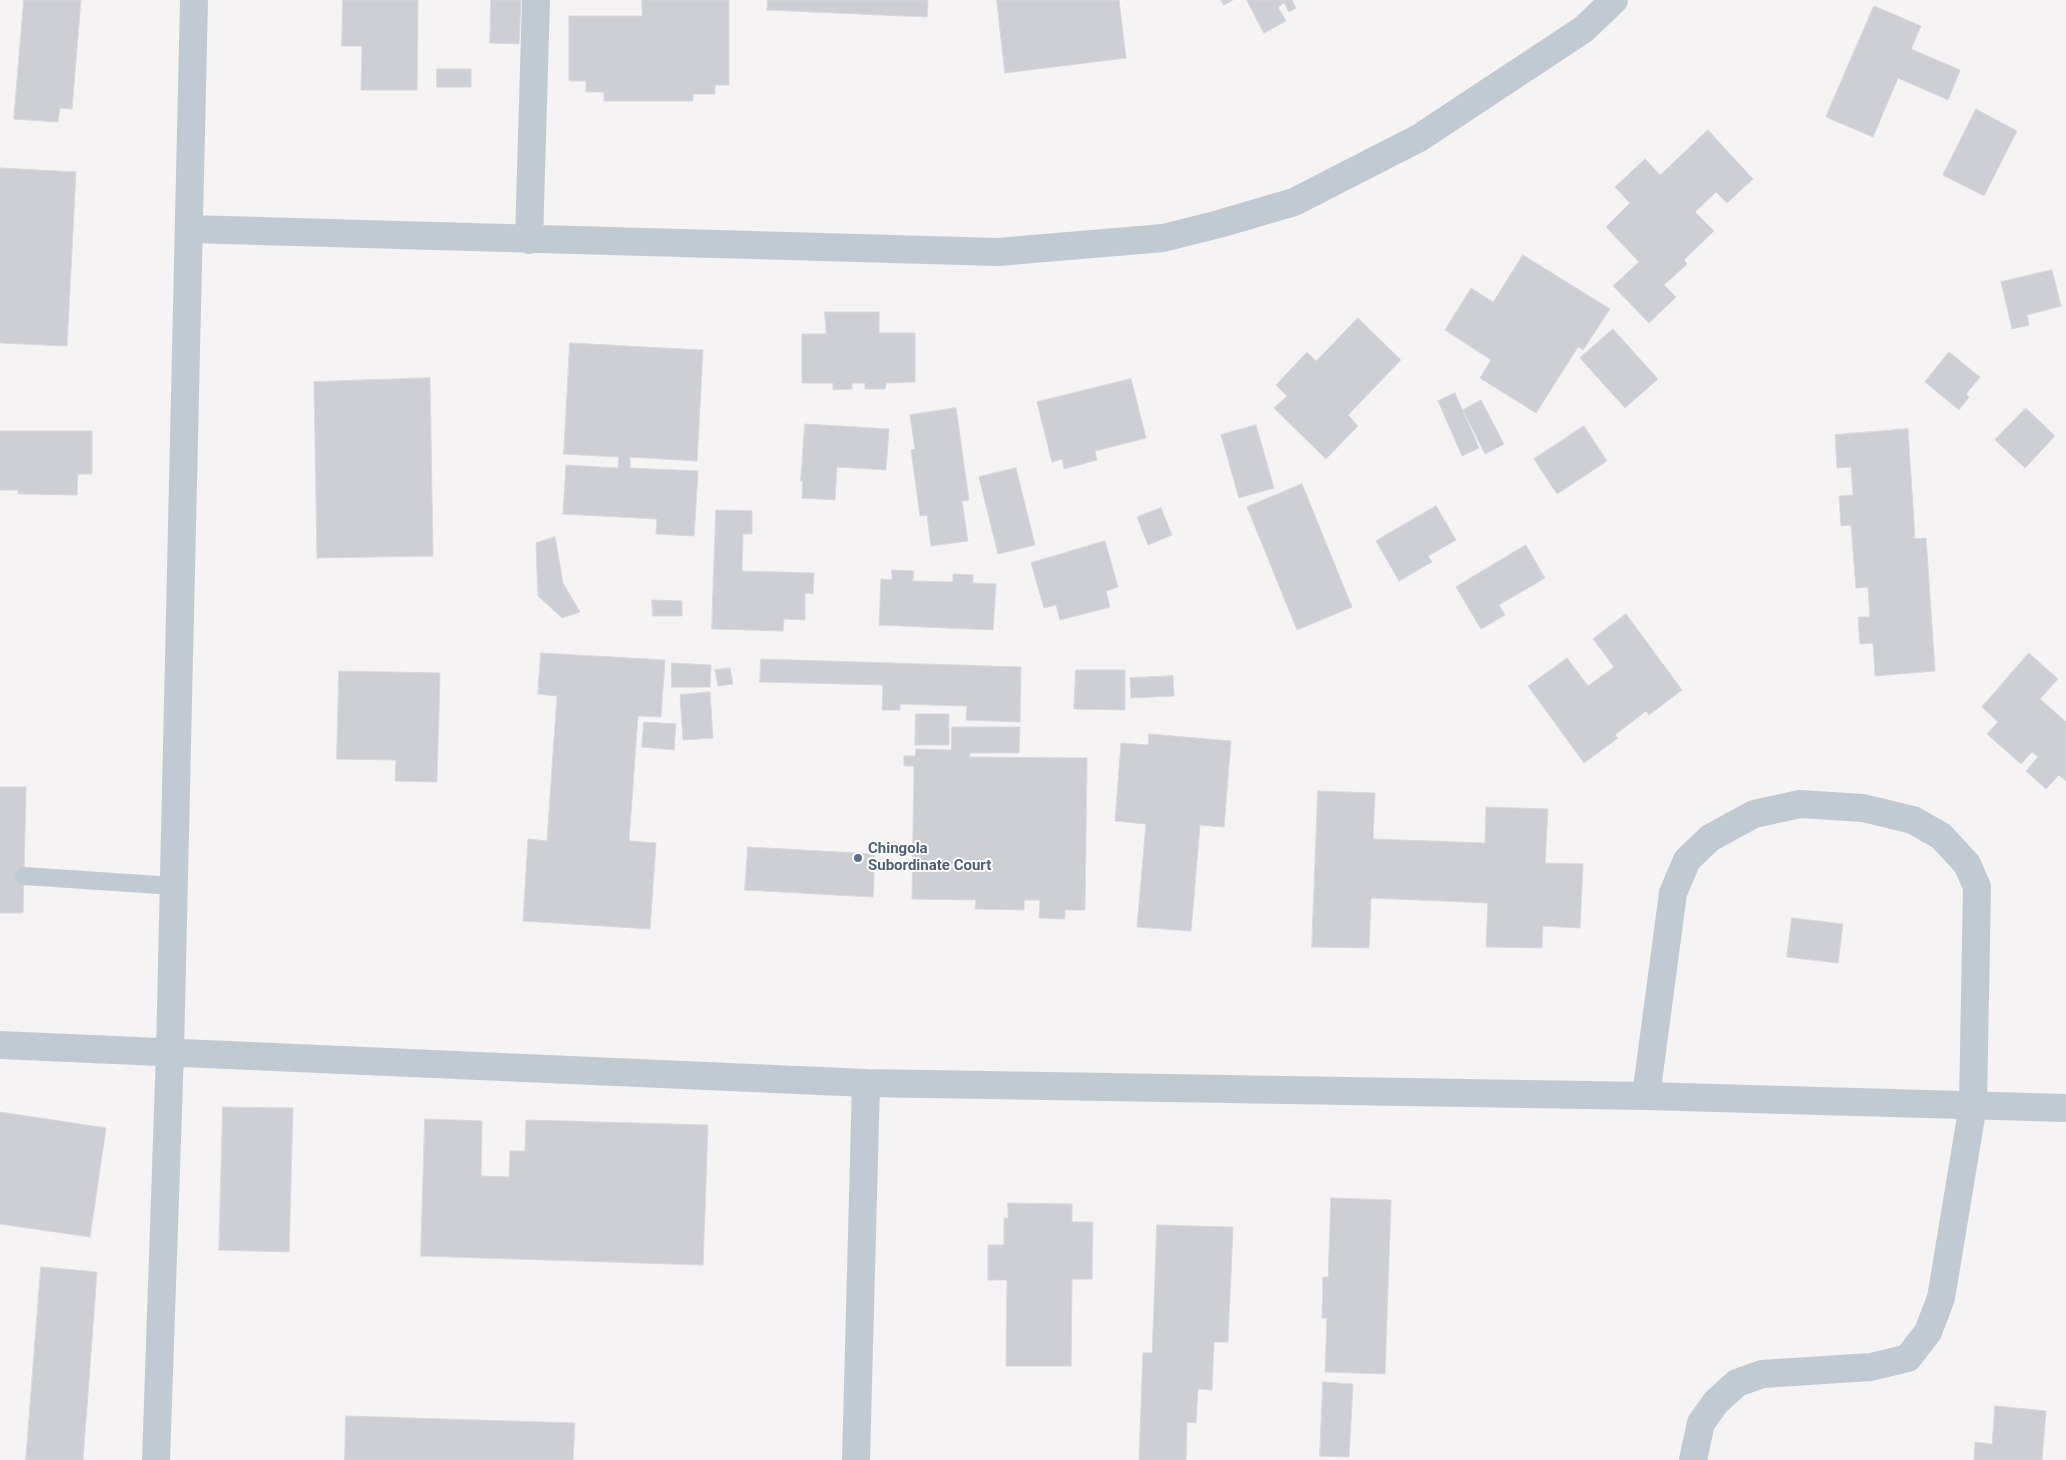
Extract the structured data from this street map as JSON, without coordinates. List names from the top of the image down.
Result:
{
  "places": ["Chingola Subordinate Court"]
}
